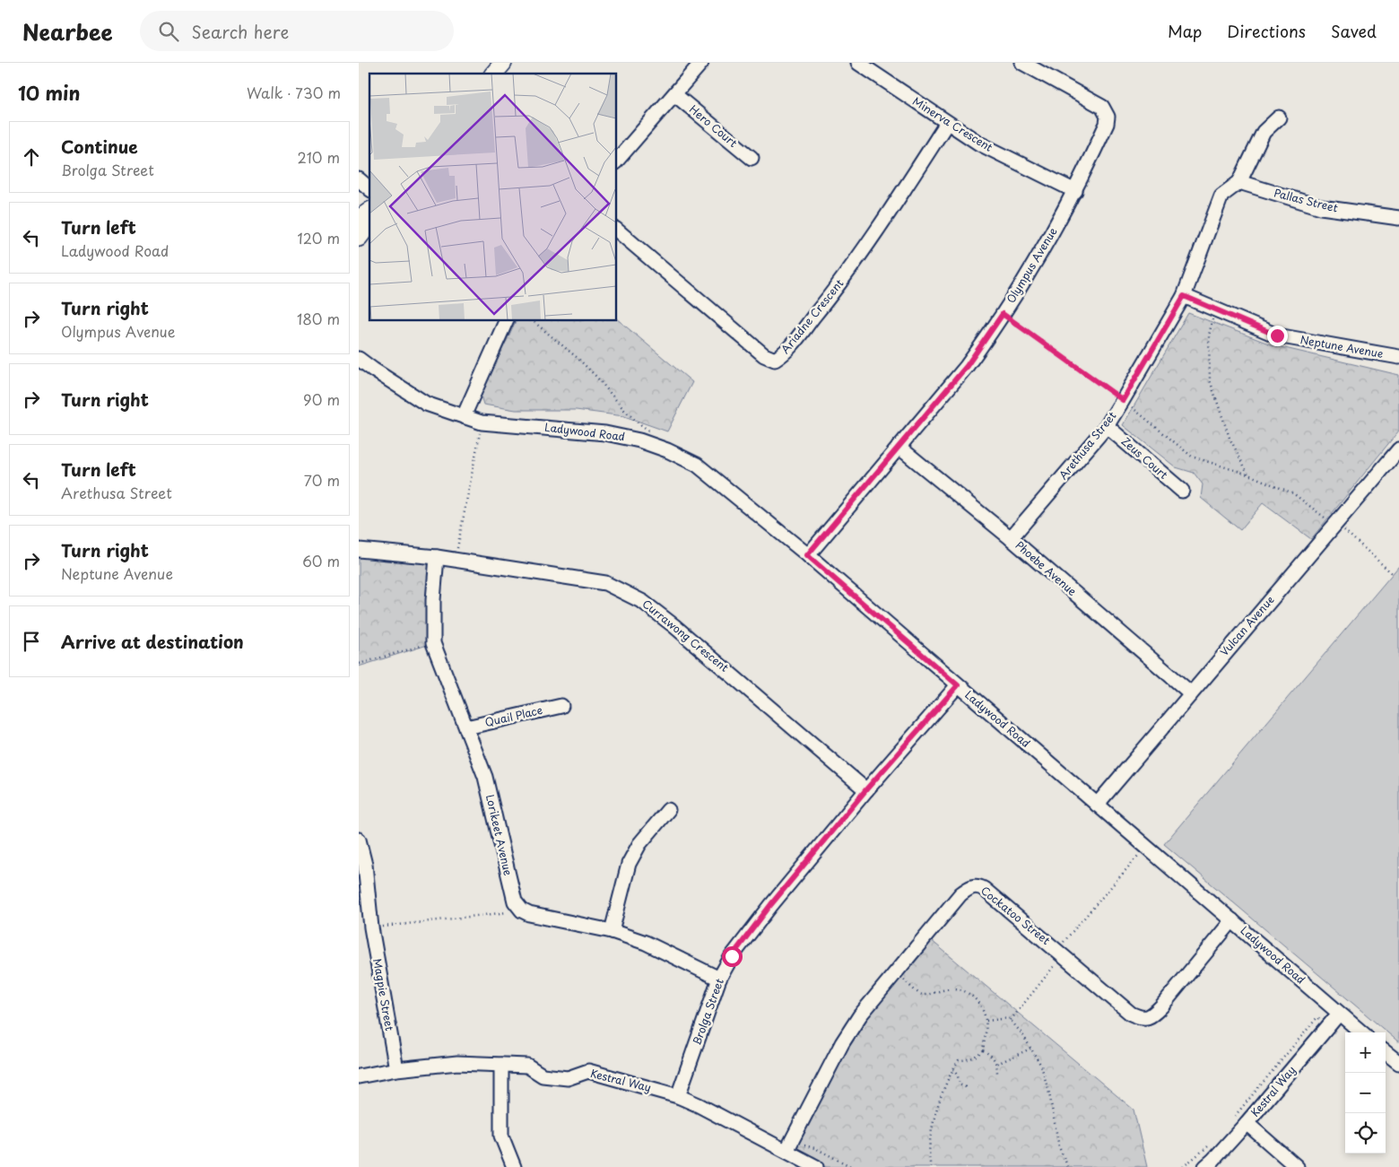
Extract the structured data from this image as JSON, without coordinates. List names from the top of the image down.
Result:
{
  "streets": {
    "street": [
      "Minerva Crescent",
      "Hero Court",
      "Pallas Street",
      "Olympus Avenue",
      "Ariadne Crescent",
      "Neptune Avenue",
      "Ladywood Road",
      "Arethusa Street",
      "Zeus Court",
      "Phoebe Avenue",
      "Vulcan Avenue",
      "Currawong Crescent",
      "Quail Place",
      "Lorikeet Avenue",
      "Cockatoo Street",
      "Magpie Street",
      "Brolga Street",
      "Kestral Way"
    ]
  },
  "crossings": [
    ["Minerva Crescent", "Olympus Avenue"],
    ["Minerva Crescent", "Ariadne Crescent"],
    ["Pallas Street", "Arethusa Street"],
    ["Olympus Avenue", "Ladywood Road"],
    ["Olympus Avenue", "Phoebe Avenue"],
    ["Neptune Avenue", "Arethusa Street"],
    ["Ladywood Road", "Vulcan Avenue"],
    ["Ladywood Road", "Cockatoo Street"],
    ["Ladywood Road", "Brolga Street"],
    ["Ladywood Road", "Kestral Way"],
    ["Arethusa Street", "Zeus Court"],
    ["Arethusa Street", "Phoebe Avenue"],
    ["Phoebe Avenue", "Vulcan Avenue"],
    ["Currawong Crescent", "Lorikeet Avenue"],
    ["Currawong Crescent", "Brolga Street"],
    ["Quail Place", "Lorikeet Avenue"],
    ["Cockatoo Street", "Kestral Way"],
    ["Magpie Street", "Kestral Way"],
    ["Brolga Street", "Kestral Way"]
  ],
  "page": {
    "header": "Nearbee",
    "search": "Search here",
    "nav": ["Map", "Directions", "Saved"],
    "heading": ["10 min", "Walk · 730 m"],
    "list": [
      ["Continue", "Brolga Street", "210 m"],
      ["Turn left", "Ladywood Road", "120 m"],
      ["Turn right", "Olympus Avenue", "180 m"],
      ["Turn right", "90 m"],
      ["Turn left", "Arethusa Street", "70 m"],
      ["Turn right", "Neptune Avenue", "60 m"],
      "Arrive at destination"
    ],
    "map_buttons": ["+", "−"]
  }
}
